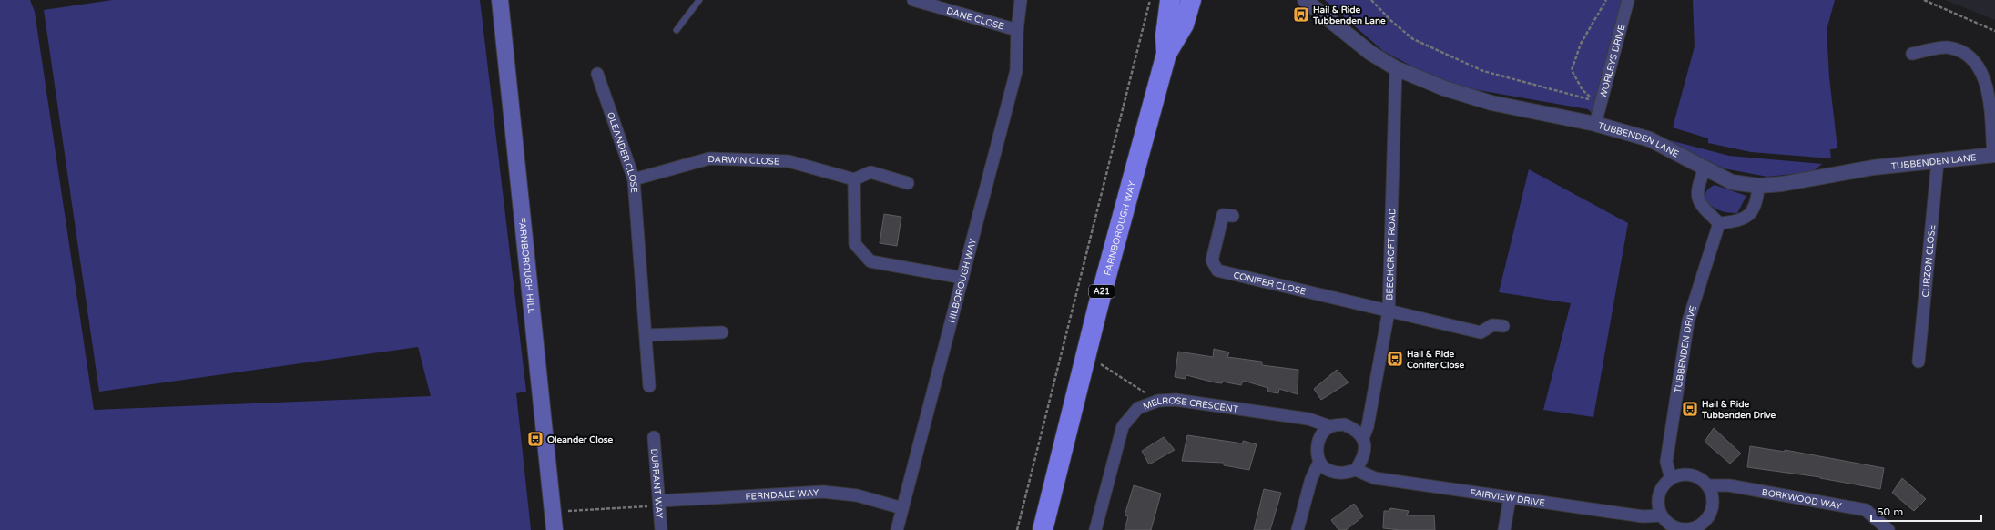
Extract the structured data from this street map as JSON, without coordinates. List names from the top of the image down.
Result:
{
  "streets": {
    "highway": ["FARNBOROUGH WAY", "A21"],
    "main road": ["FARNBOROUGH HILL"],
    "street": [
      "DANE CLOSE",
      "WORLEYS DRIVE",
      "TUBBENDEN LANE",
      "OLEANDER CLOSE",
      "DARWIN CLOSE",
      "BEECHCROFT ROAD",
      "CURZON CLOSE",
      "HILBOROUGH WAY",
      "CONIFER CLOSE",
      "TUBBENDEN DRIVE",
      "MELROSE CRESCENT",
      "DURRANT WAY",
      "FERNDALE WAY",
      "FAIRVIEW DRIVE",
      "BORKWOOD WAY"
    ]
  },
  "crossings": [
    ["DANE CLOSE", "HILBOROUGH WAY"],
    ["WORLEYS DRIVE", "TUBBENDEN LANE"],
    ["TUBBENDEN LANE", "BEECHCROFT ROAD"],
    ["TUBBENDEN LANE", "CURZON CLOSE"],
    ["OLEANDER CLOSE", "DARWIN CLOSE"],
    ["BEECHCROFT ROAD", "CONIFER CLOSE"],
    ["BEECHCROFT ROAD", "MELROSE CRESCENT"],
    ["BEECHCROFT ROAD", "FAIRVIEW DRIVE"],
    ["HILBOROUGH WAY", "FERNDALE WAY"],
    ["TUBBENDEN DRIVE", "FAIRVIEW DRIVE"],
    ["TUBBENDEN DRIVE", "BORKWOOD WAY"],
    ["MELROSE CRESCENT", "FAIRVIEW DRIVE"],
    ["DURRANT WAY", "FERNDALE WAY"],
    ["FAIRVIEW DRIVE", "BORKWOOD WAY"]
  ],
  "places": {
    "bus stop": [
      "Hail & Ride Tubbenden Lane",
      "Hail & Ride Conifer Close",
      "Hail & Ride Tubbenden Drive",
      "Oleander Close"
    ]
  },
  "scale_bar": "50 m"
}
